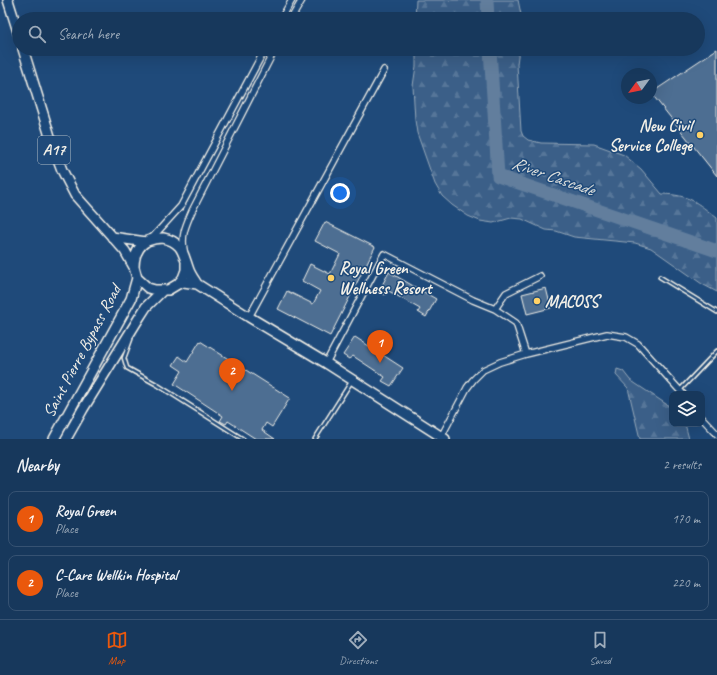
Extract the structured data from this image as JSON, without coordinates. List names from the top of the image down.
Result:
{
  "streets": {
    "main road": ["A17", "Saint Pierre Bypass Road"]
  },
  "crossings": [
    ["A17", "Saint Pierre Bypass Road"]
  ],
  "water": ["River Cascade"],
  "places": ["New Civil Service College", "Royal Green Wellness Resort", "MACOSS"],
  "north": "bottom left",
  "page": {
    "search": "Search here",
    "pins": ["1", "2"],
    "heading": ["Nearby", "2 results"],
    "list": [
      {
        "mark": "1",
        "name": "Royal Green",
        "note": "Place",
        "value": "170 m"
      },
      {
        "mark": "2",
        "name": "C-Care Wellkin Hospital",
        "note": "Place",
        "value": "220 m"
      }
    ],
    "nav": ["Map", "Directions", "Saved"]
  }
}
